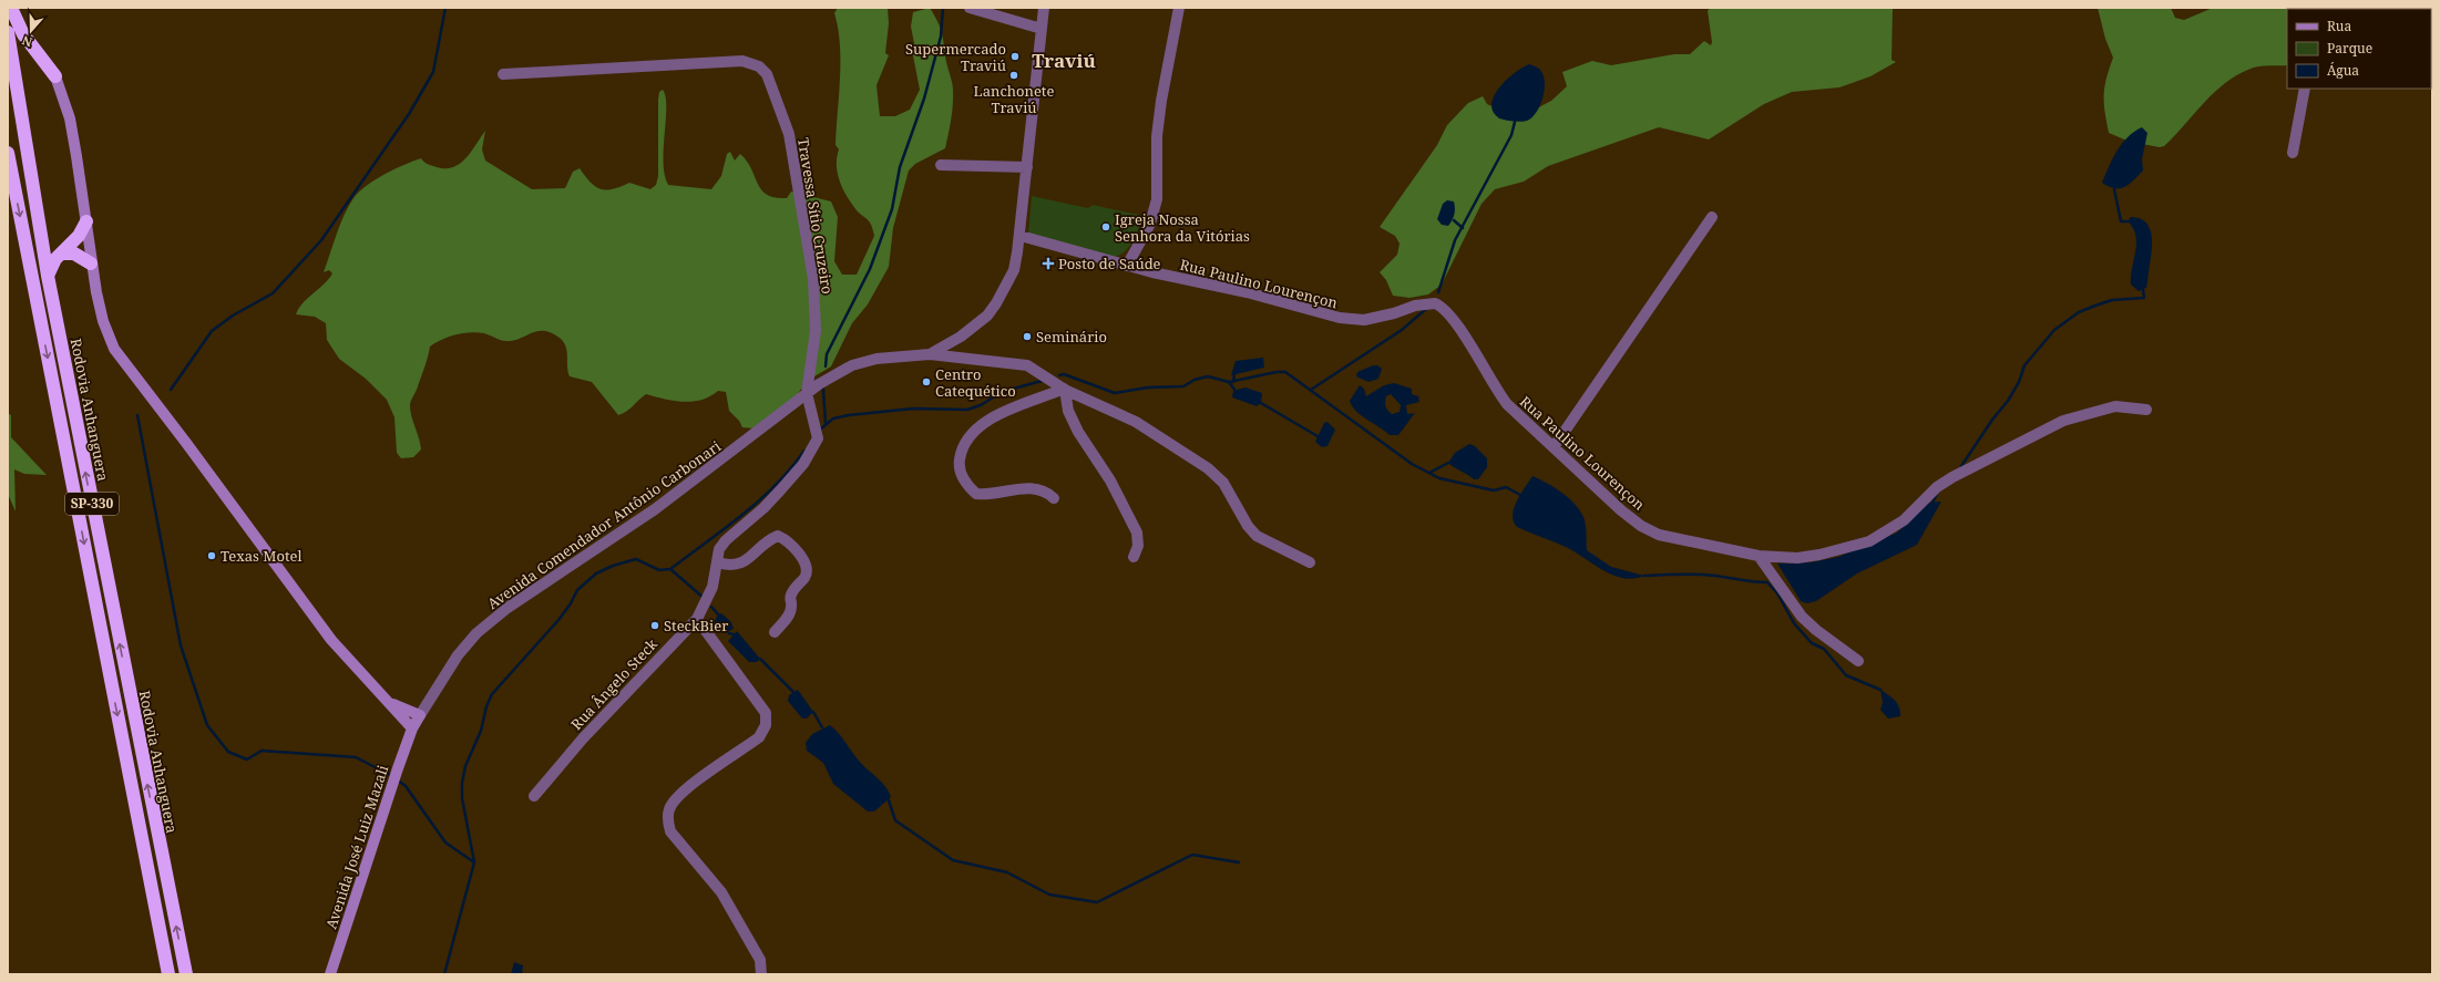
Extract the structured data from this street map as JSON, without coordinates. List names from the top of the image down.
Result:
{
  "streets": {
    "highway": ["Rodovia Anhanguera", "SP-330"],
    "main road": ["Avenida Comendador Antônio Carbonari", "Avenida José Luiz Mazali"],
    "street": ["Travessa Sítio Cruzeiro", "Rua Paulino Lourençon", "Rua Ângelo Steck"]
  },
  "crossings": [
    ["Travessa Sítio Cruzeiro", "Avenida Comendador Antônio Carbonari"],
    ["Travessa Sítio Cruzeiro", "Rua Ângelo Steck"],
    ["Rua Paulino Lourençon", "Avenida Comendador Antônio Carbonari"],
    ["Avenida Comendador Antônio Carbonari", "Rua Ângelo Steck"],
    ["Avenida Comendador Antônio Carbonari", "Avenida José Luiz Mazali"]
  ],
  "districts": ["Traviú"],
  "places": {
    "other": [
      "Supermercado Traviú",
      "Lanchonete Traviú",
      "Igreja Nossa Senhora da Vitórias",
      "Seminário",
      "Centro Catequético",
      "Texas Motel",
      "SteckBier"
    ],
    "health": ["Posto de Saúde"]
  },
  "legend": ["Rua", "Parque", "Água"],
  "north": "bottom"
}
